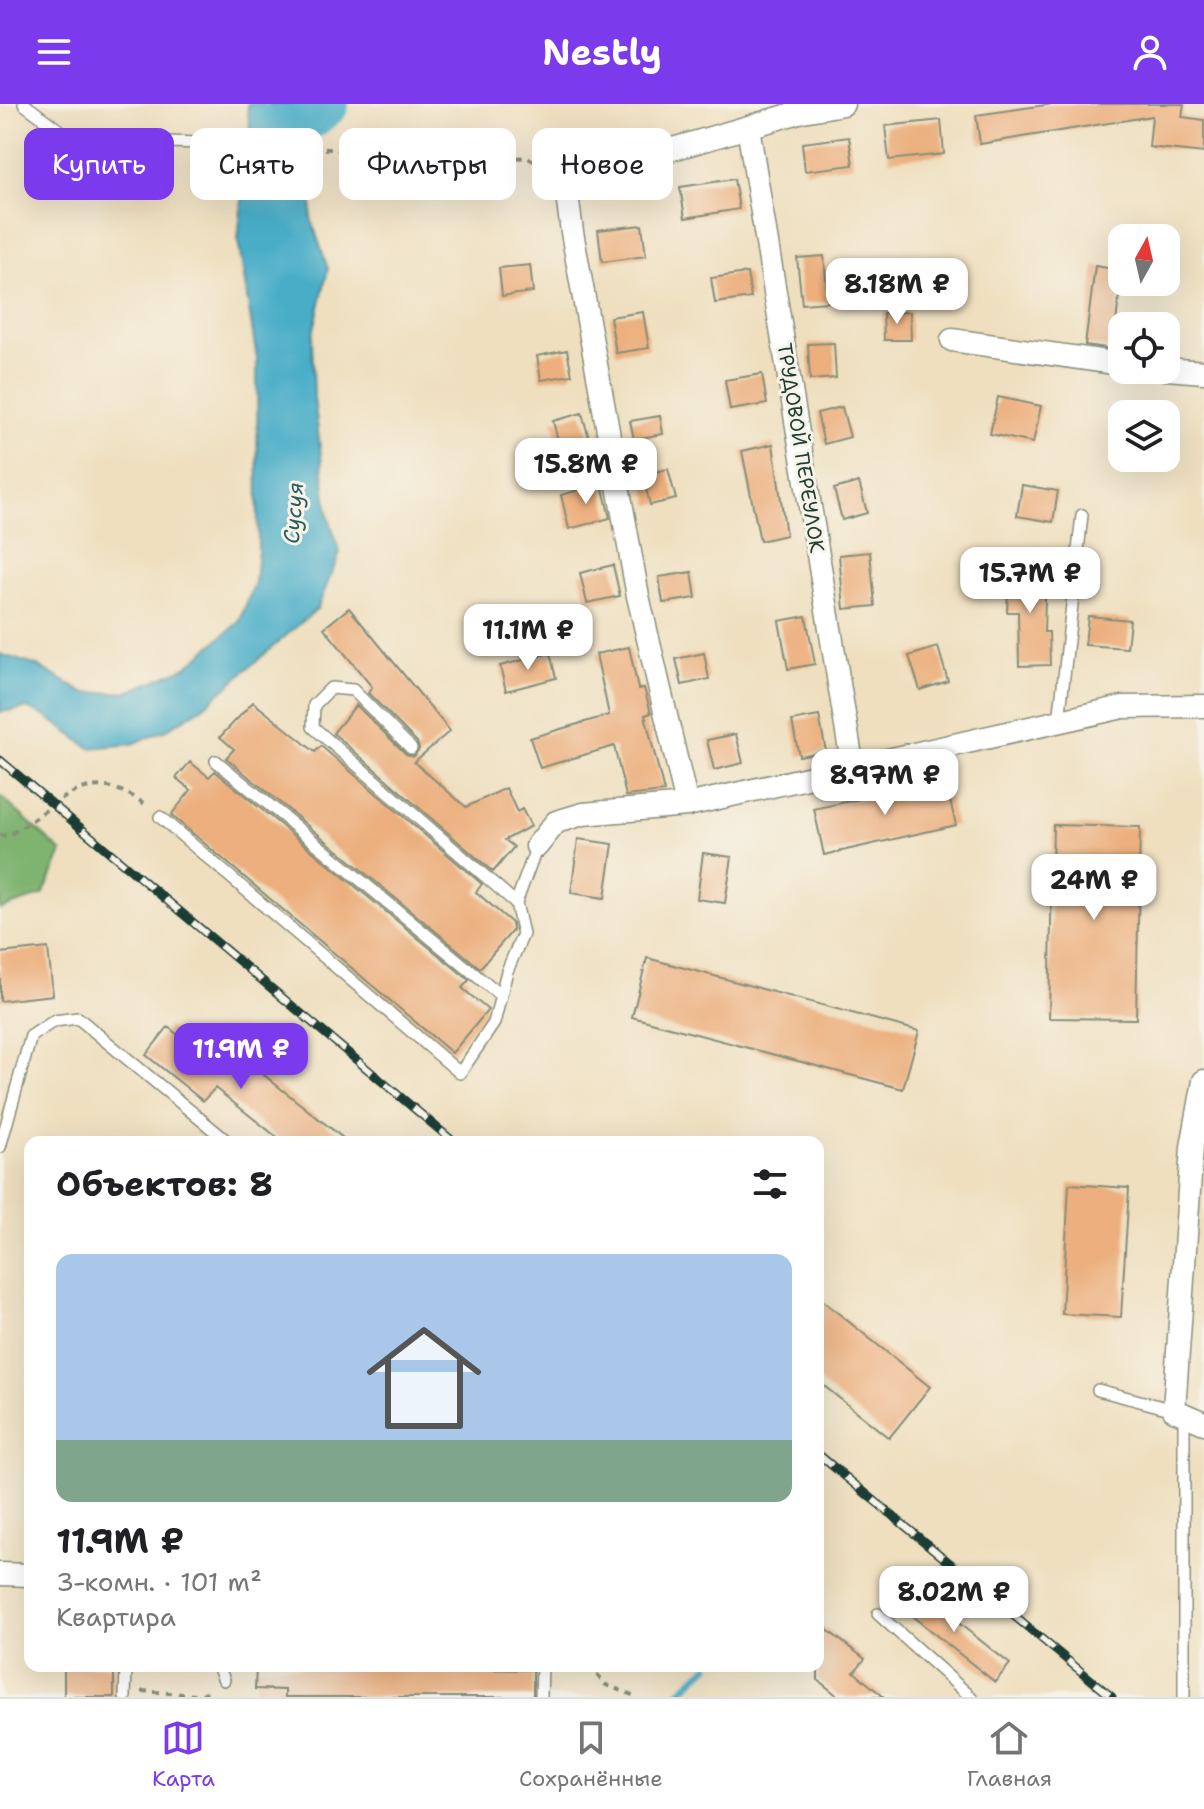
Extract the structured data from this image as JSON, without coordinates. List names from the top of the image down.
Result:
{
  "streets": {
    "street": ["ТРУДОВОЙ ПЕРЕУЛОК"]
  },
  "water": ["Сусуя"],
  "north": "top",
  "page": {
    "header": "Nestly",
    "chip": [
      "Купить",
      "Снять",
      "Фильтры",
      "Новое"
    ],
    "price": [
      "8.18M ₽",
      "15.8M ₽",
      "15.7M ₽",
      "11.1M ₽",
      "8.97M ₽",
      "24M ₽",
      "11.9M ₽",
      "8.02M ₽"
    ],
    "heading": "Объектов: 8",
    "list": [
      {
        "name": "11.9M ₽",
        "note": "3-комн. · 101 m² · Квартира"
      }
    ],
    "tabs": ["Карта", "Сохранённые", "Главная"]
  }
}
